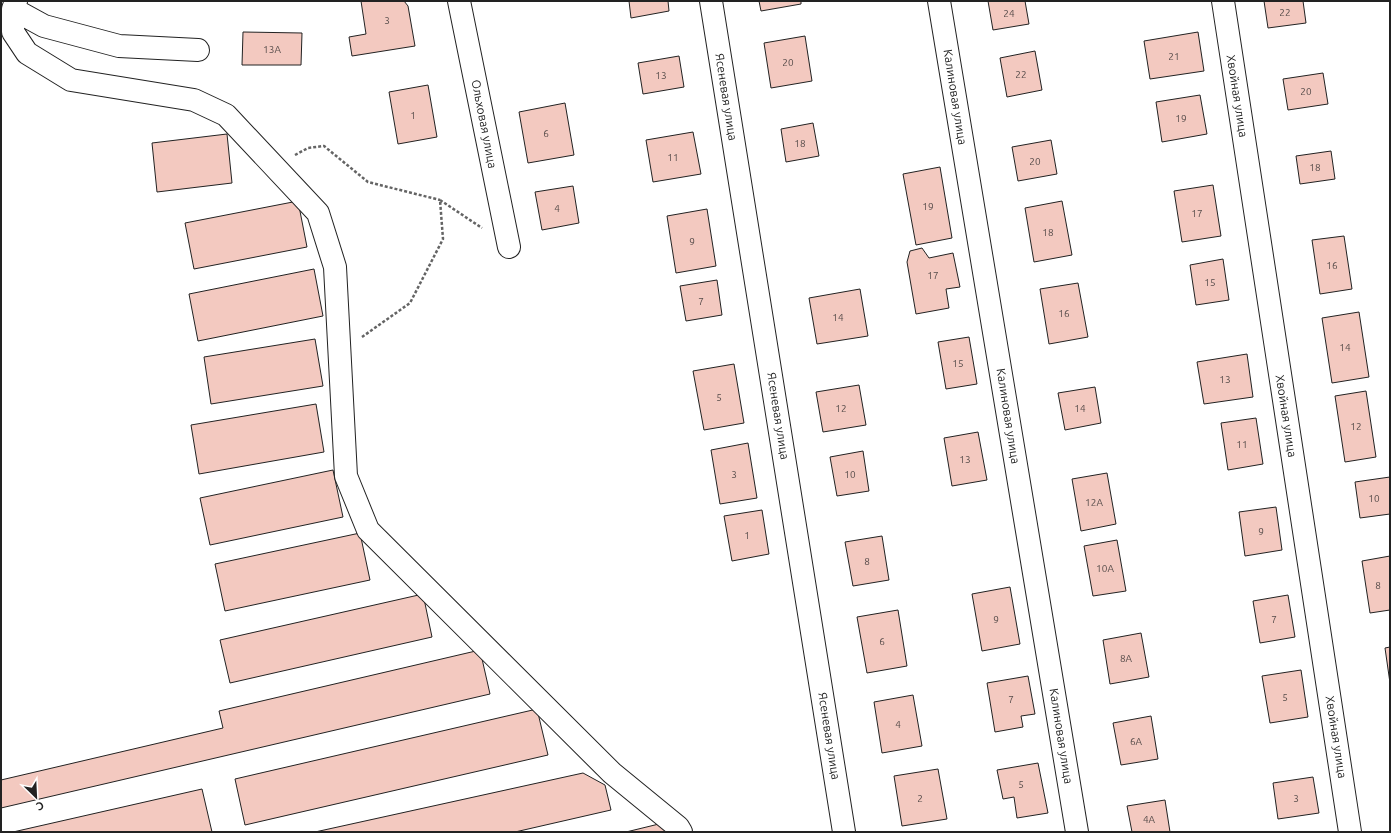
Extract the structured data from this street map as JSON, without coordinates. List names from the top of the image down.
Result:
{
  "streets": {
    "street": [
      "Хвойная улица",
      "Ясеневая улица",
      "Калиновая улица",
      "Ольховая улица"
    ]
  },
  "house_numbers": [
    "22",
    "24",
    "3",
    "13А",
    "21",
    "20",
    "22",
    "13",
    "20",
    "1",
    "19",
    "6",
    "18",
    "11",
    "20",
    "18",
    "19",
    "4",
    "17",
    "18",
    "9",
    "16",
    "17",
    "15",
    "7",
    "16",
    "14",
    "14",
    "15",
    "13",
    "5",
    "12",
    "14",
    "12",
    "11",
    "13",
    "3",
    "10",
    "10",
    "12А",
    "9",
    "1",
    "8",
    "10А",
    "8",
    "9",
    "7",
    "6",
    "8А",
    "5",
    "7",
    "4",
    "6А",
    "5",
    "2",
    "3",
    "4А"
  ],
  "north": "bottom right"
}
